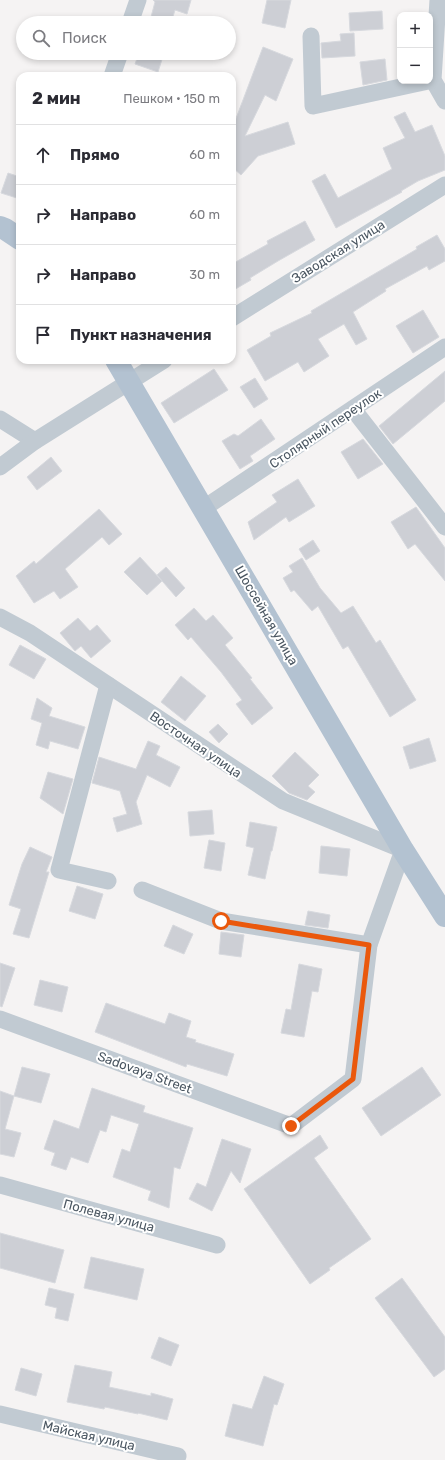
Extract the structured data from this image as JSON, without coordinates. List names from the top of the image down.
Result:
{
  "streets": {
    "main road": ["Шоссейная улица"],
    "street": [
      "Заводская улица",
      "Столярный переулок",
      "Восточная улица",
      "Sadovaya Street",
      "Полевая улица",
      "Майская улица"
    ]
  },
  "crossings": [
    ["Столярный переулок", "Шоссейная улица"],
    ["Шоссейная улица", "Восточная улица"]
  ],
  "page": {
    "map_buttons": ["+", "−"],
    "search": "Поиск",
    "heading": ["2 мин", "Пешком · 150 m"],
    "list": [
      ["Прямо", "60 m"],
      ["Направо", "60 m"],
      ["Направо", "30 m"],
      "Пункт назначения"
    ]
  }
}
